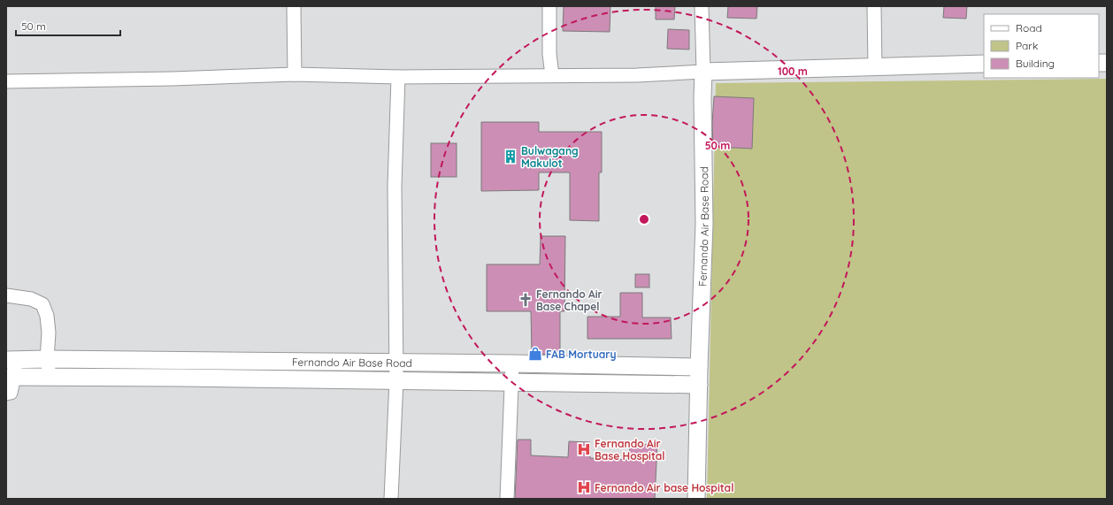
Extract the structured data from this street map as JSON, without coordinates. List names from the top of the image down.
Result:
{
  "streets": {
    "street": ["Fernando Air Base Road"]
  },
  "places": {
    "building": ["Bulwagang Makulot"],
    "church": ["Fernando Air Base Chapel"],
    "shop": ["FAB Mortuary"],
    "hospital": ["Fernando Air Base Hospital", "Fernando Air base Hospital"]
  },
  "legend": ["Road", "Park", "Building"],
  "scale_bar": "50 m",
  "rings": ["100 m", "50 m"]
}
